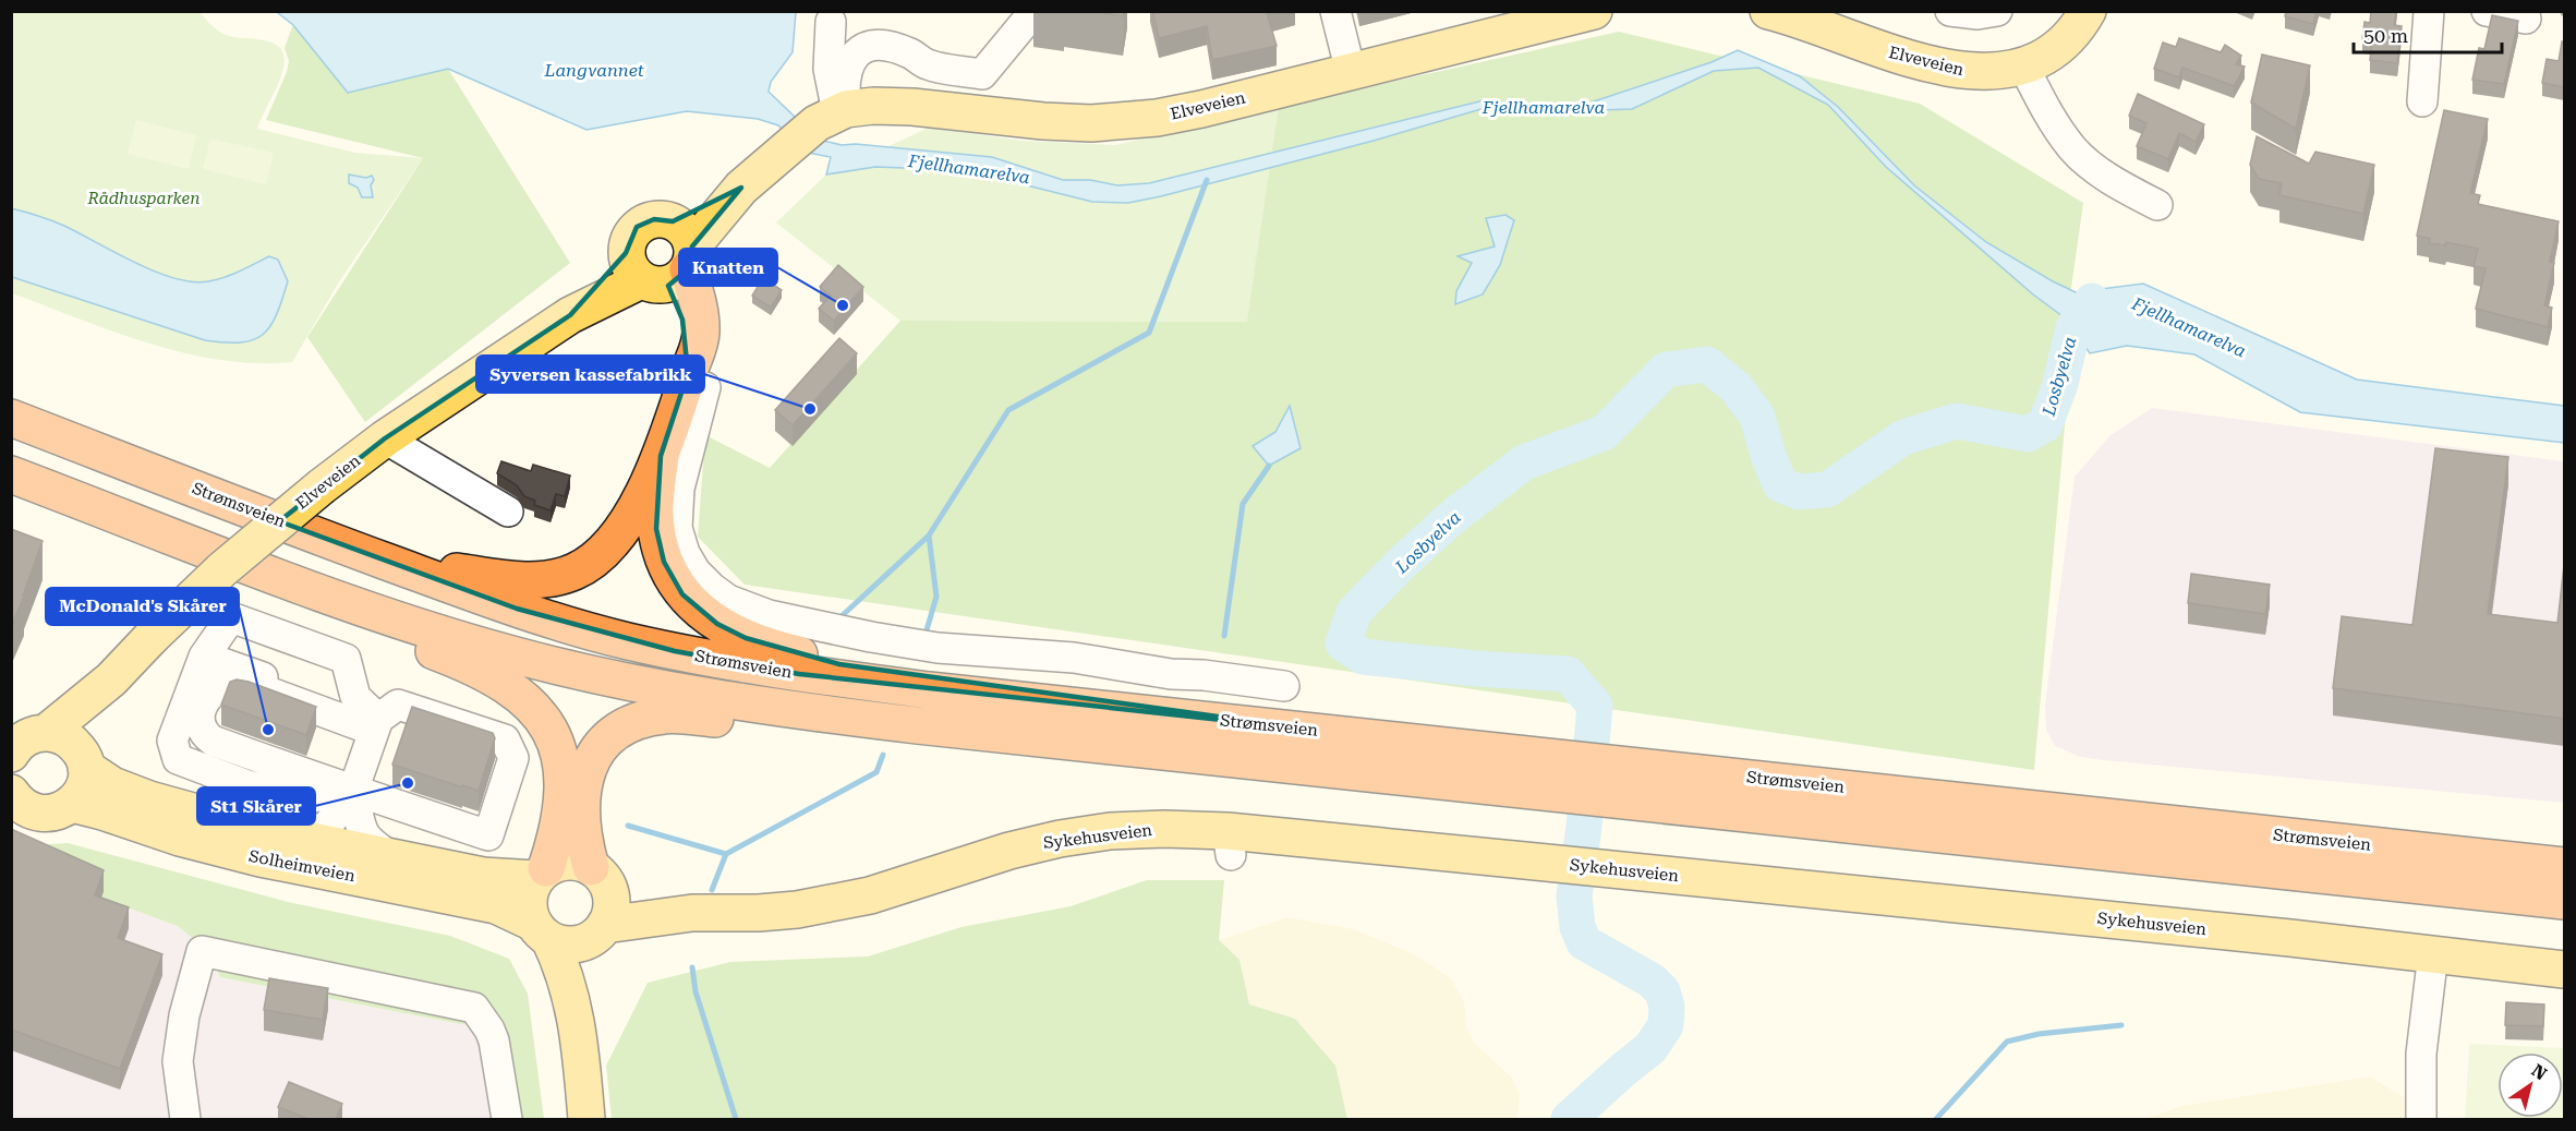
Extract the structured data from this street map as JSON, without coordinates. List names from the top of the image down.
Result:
{
  "streets": {
    "highway": ["Strømsveien"],
    "main road": ["Elveveien", "Sykehusveien", "Solheimveien"]
  },
  "crossings": [
    ["Elveveien", "Solheimveien"],
    ["Sykehusveien", "Solheimveien"]
  ],
  "water": ["Langvannet", "Fjellhamarelva", "Losbyelva"],
  "parks": ["Rådhusparken"],
  "places": [
    "Knatten",
    "Syversen kassefabrikk",
    "McDonald's Skårer",
    "St1 Skårer"
  ],
  "scale_bar": "50 m",
  "north": "top right"
}
